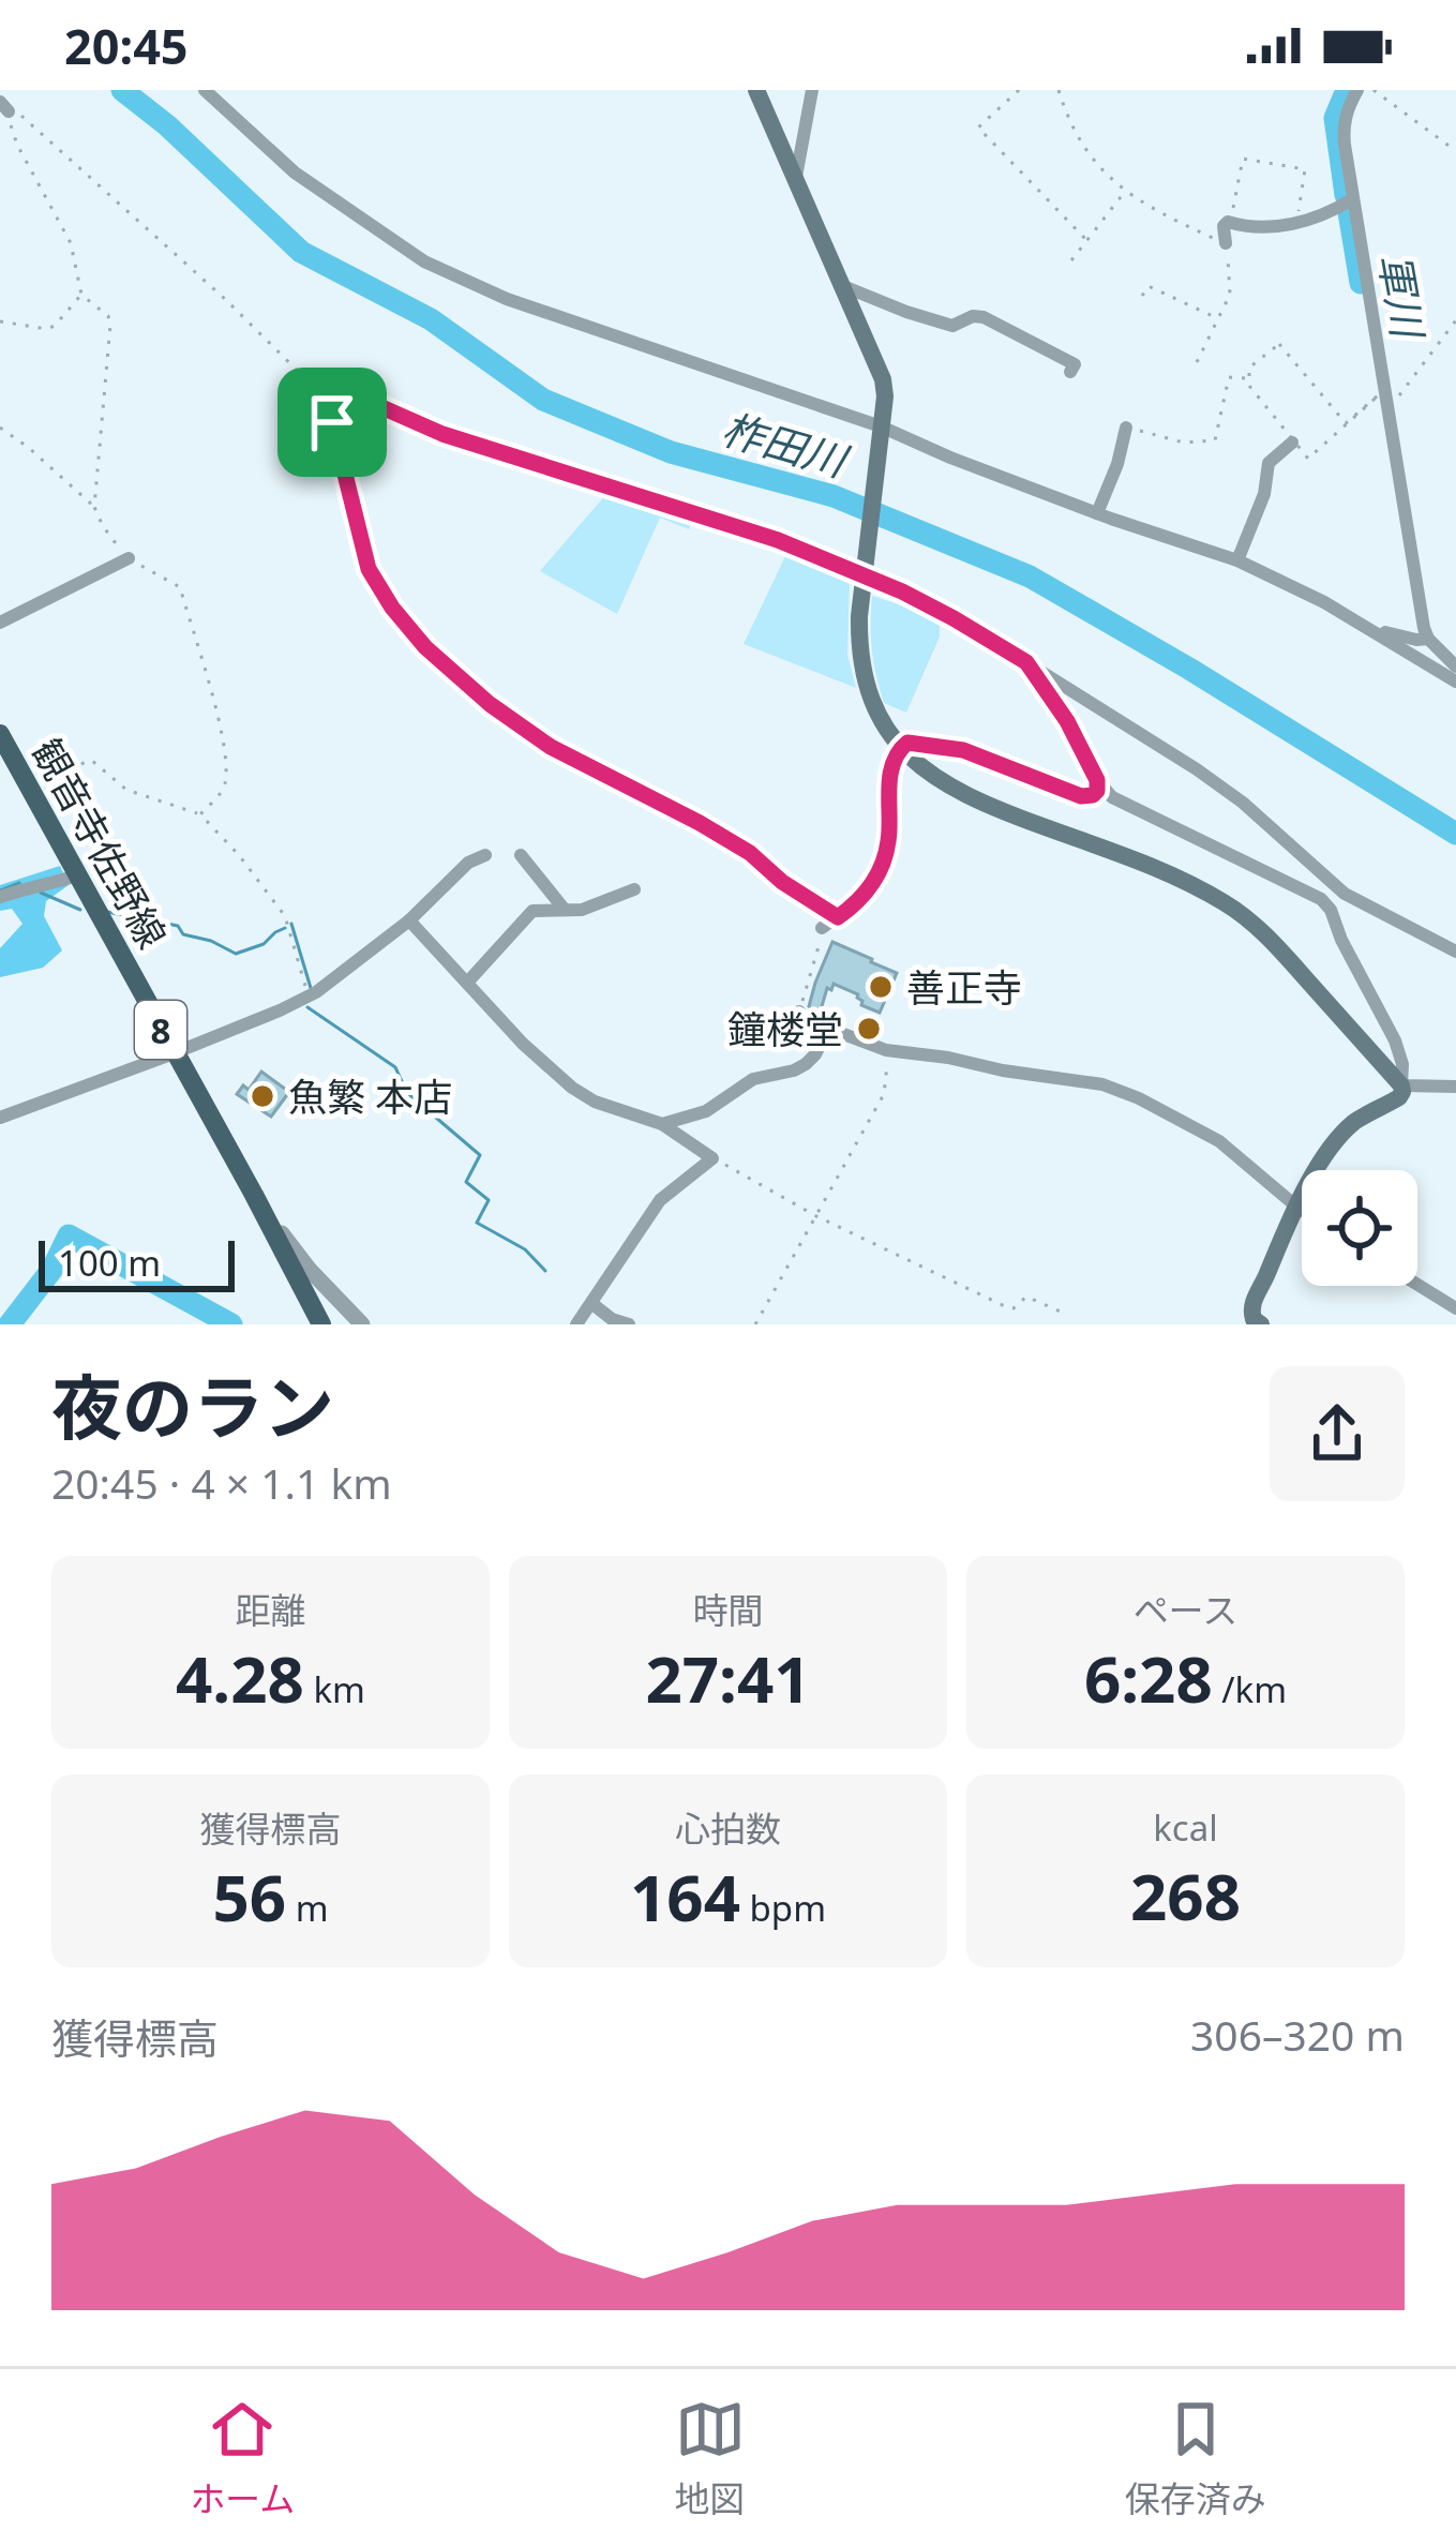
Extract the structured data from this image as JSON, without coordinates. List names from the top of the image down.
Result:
{
  "streets": {
    "main road": ["観音寺佐野線", "8"]
  },
  "water": ["軍川", "柞田川"],
  "places": ["善正寺", "鐘楼堂", "魚繁 本店"],
  "scale_bar": "100 m",
  "page": {
    "status": "20:45",
    "scale": "100 m",
    "heading": ["夜のラン", "20:45 · 4 × 1.1 km"],
    "stats": [
      ["距離", "4.28 km"],
      ["時間", "27:41"],
      ["ペース", "6:28 /km"],
      ["獲得標高", "56 m"],
      ["心拍数", "164 bpm"],
      ["kcal", "268"]
    ],
    "chart": ["獲得標高", "306–320 m"],
    "tabs": ["ホーム", "地図", "保存済み"]
  }
}
